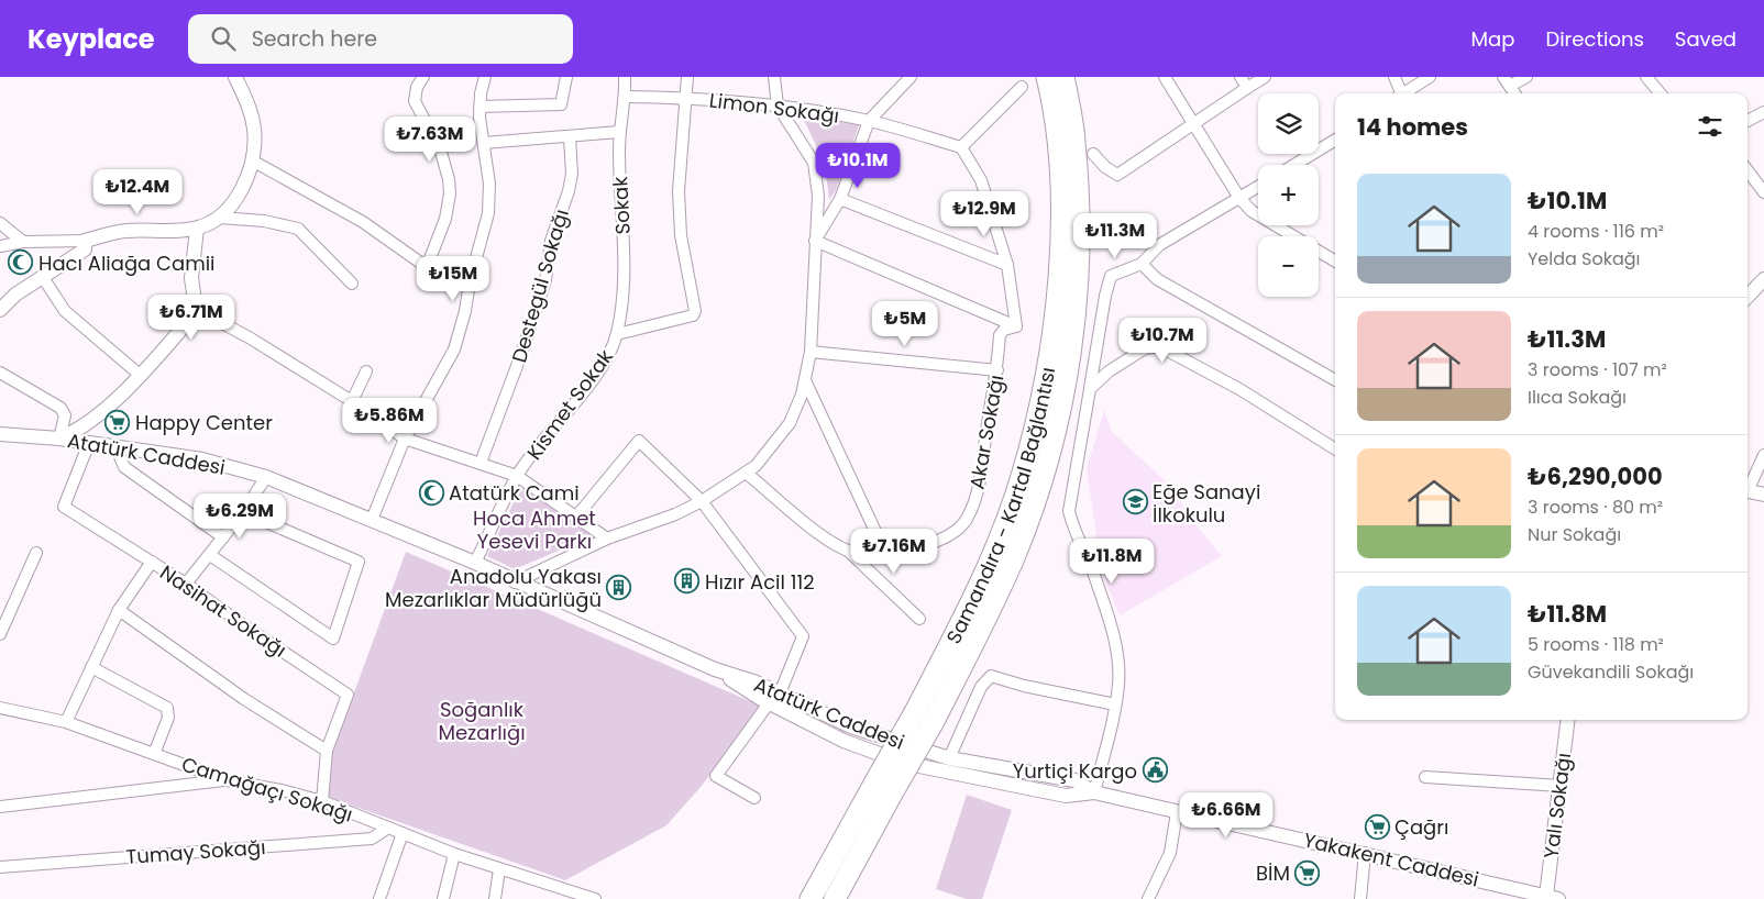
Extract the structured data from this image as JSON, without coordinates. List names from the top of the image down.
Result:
{
  "streets": {
    "highway": ["Samandıra - Kartal Bağlantısı"],
    "street": [
      "Limon Sokağı",
      "Sokak",
      "Destegül Sokağı",
      "Kismet Sokak",
      "Akar Sokağı",
      "Atatürk Caddesi",
      "Nasihat Sokağı",
      "Camağaçı Sokağı",
      "Yalı Sokağı",
      "Tumay Sokağı",
      "Yakakent Caddesi"
    ]
  },
  "crossings": [
    ["Limon Sokağı", "Sokak"],
    ["Sokak", "Kismet Sokak"],
    ["Kismet Sokak", "Atatürk Caddesi"],
    ["Atatürk Caddesi", "Nasihat Sokağı"],
    ["Atatürk Caddesi", "Yakakent Caddesi"],
    ["Nasihat Sokağı", "Camağaçı Sokağı"],
    ["Camağaçı Sokağı", "Tumay Sokağı"],
    ["Yalı Sokağı", "Yakakent Caddesi"]
  ],
  "parks": ["Hoca Ahmet Yesevi Parkı", "Soğanlık Mezarlığı"],
  "places": {
    "mosque": ["Hacı Aliağa Camii", "Atatürk Cami"],
    "supermarket": ["Happy Center", "Çağrı", "BİM"],
    "school or university": ["Eğe Sanayi İlkokulu"],
    "building": ["Hızır Acil 112", "Anadolu Yakası Mezarlıklar Müdürlüğü"],
    "public building": ["Yurtiçi Kargo"]
  },
  "page": {
    "header": "Keyplace",
    "search": "Search here",
    "nav": ["Map", "Directions", "Saved"],
    "map_buttons": ["+", "−"],
    "heading": "14 homes",
    "price": [
      "₺7.63M",
      "₺10.1M",
      "₺12.4M",
      "₺12.9M",
      "₺11.3M",
      "₺15M",
      "₺6.71M",
      "₺5M",
      "₺10.7M",
      "₺5.86M",
      "₺6.29M",
      "₺7.16M",
      "₺11.8M",
      "₺6.66M"
    ],
    "list": [
      {
        "name": "₺10.1M",
        "note": "4 rooms · 116 m² · Yelda Sokağı"
      },
      {
        "name": "₺11.3M",
        "note": "3 rooms · 107 m² · Ilıca Sokağı"
      },
      {
        "name": "₺6,290,000",
        "note": "3 rooms · 80 m² · Nur Sokağı"
      },
      {
        "name": "₺11.8M",
        "note": "5 rooms · 118 m² · Güvekandili Sokağı"
      }
    ]
  }
}
